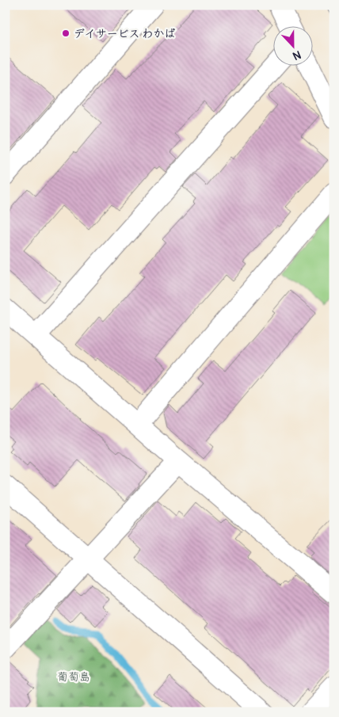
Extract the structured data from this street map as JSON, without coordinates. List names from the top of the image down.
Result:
{
  "parks": ["葡萄島"],
  "places": ["デイサービス わかば"],
  "north": "bottom"
}
